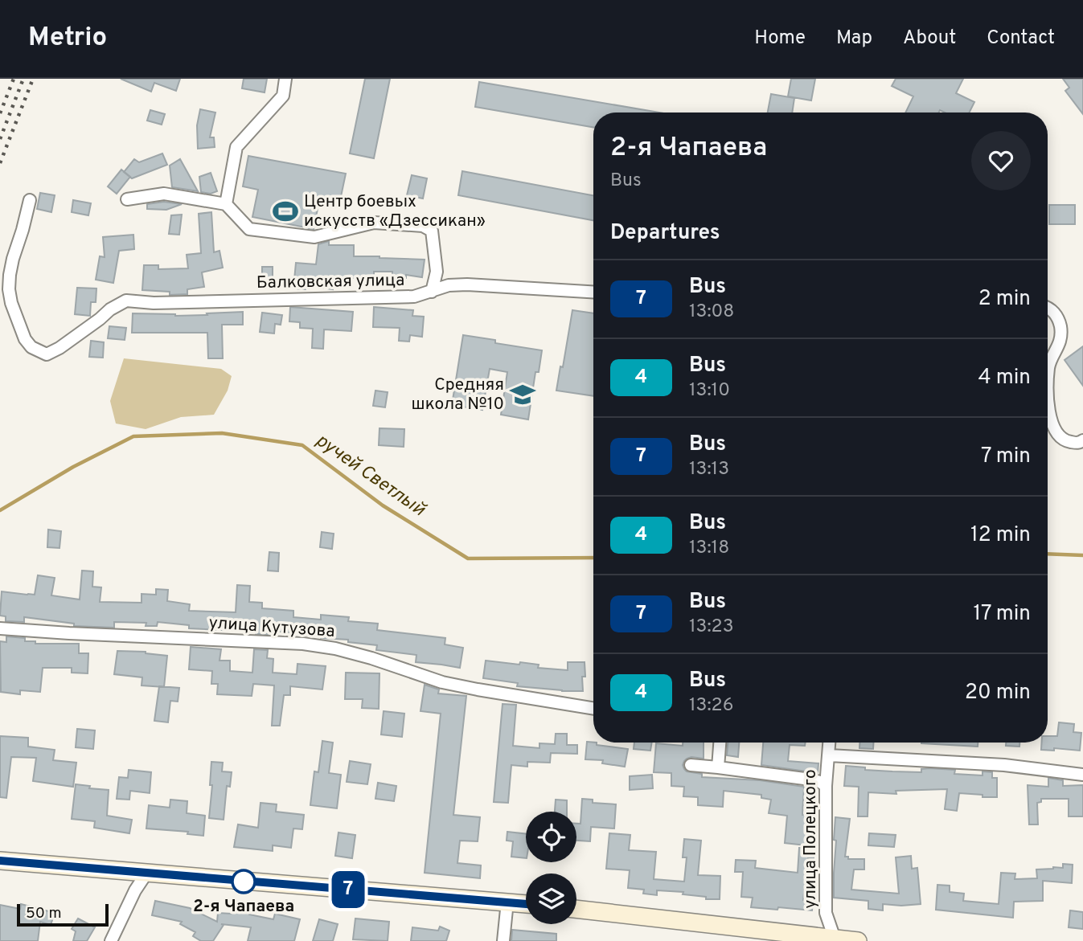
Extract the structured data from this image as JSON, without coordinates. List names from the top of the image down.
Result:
{
  "streets": {
    "street": ["Балковская улица", "улица Кутузова", "улица Полецкого"]
  },
  "water": ["ручей Светлый"],
  "places": {
    "sports": ["Центр боевых искусств «Дзессикан»"],
    "school or university": ["Средняя школа №10"],
    "other": ["2-я Чапаева"]
  },
  "lines": ["bus line 7"],
  "scale_bar": "50 m",
  "page": {
    "header": "Metrio",
    "nav": [
      "Home",
      "Map",
      "About",
      "Contact"
    ],
    "on_map": "7",
    "heading": [
      ["2-я Чапаева", "Bus"],
      "Departures"
    ],
    "list": [
      {
        "mark": "7",
        "name": "Bus",
        "note": "13:08",
        "value": "2 min"
      },
      {
        "mark": "4",
        "name": "Bus",
        "note": "13:10",
        "value": "4 min"
      },
      {
        "mark": "7",
        "name": "Bus",
        "note": "13:13",
        "value": "7 min"
      },
      {
        "mark": "4",
        "name": "Bus",
        "note": "13:18",
        "value": "12 min"
      },
      {
        "mark": "7",
        "name": "Bus",
        "note": "13:23",
        "value": "17 min"
      },
      {
        "mark": "4",
        "name": "Bus",
        "note": "13:26",
        "value": "20 min"
      }
    ],
    "scale": "50 m"
  }
}
